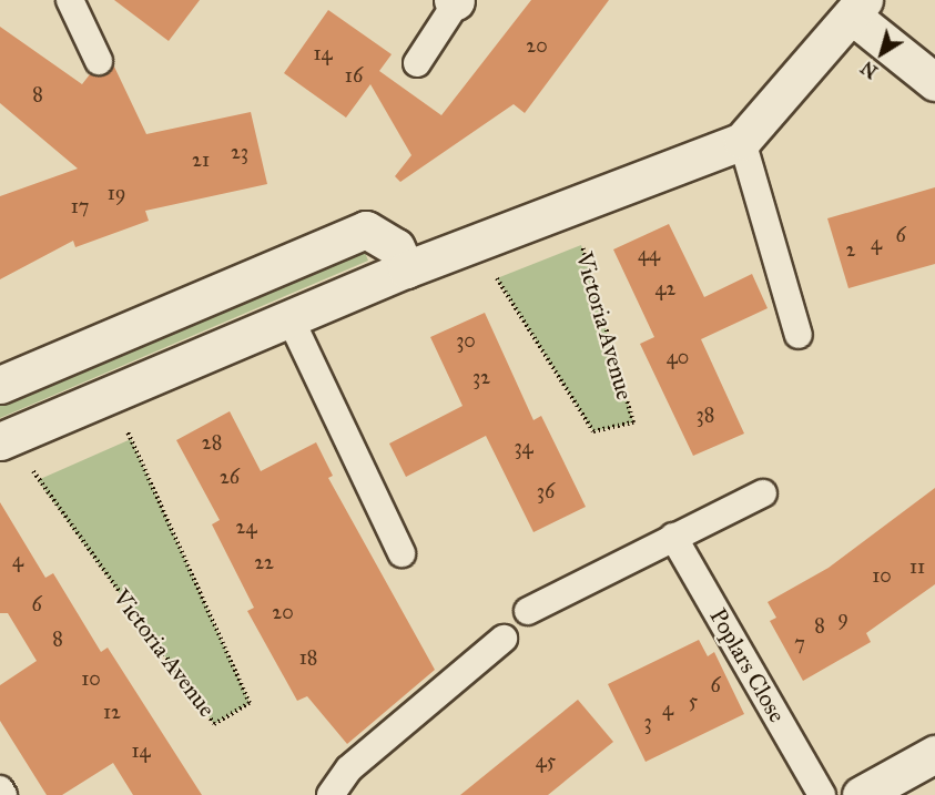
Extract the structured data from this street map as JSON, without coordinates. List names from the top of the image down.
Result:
{
  "streets": {
    "lane": ["Poplars Close"],
    "path": ["Victoria Avenue"]
  },
  "house_numbers": [
    "20",
    "14",
    "16",
    "8",
    "23",
    "21",
    "19",
    "17",
    "6",
    "4",
    "2",
    "44",
    "42",
    "30",
    "40",
    "32",
    "38",
    "28",
    "34",
    "26",
    "36",
    "24",
    "4",
    "22",
    "11",
    "10",
    "6",
    "20",
    "9",
    "8",
    "8",
    "7",
    "18",
    "10",
    "6",
    "5",
    "4",
    "12",
    "3",
    "14",
    "45"
  ],
  "north": "bottom left"
}
